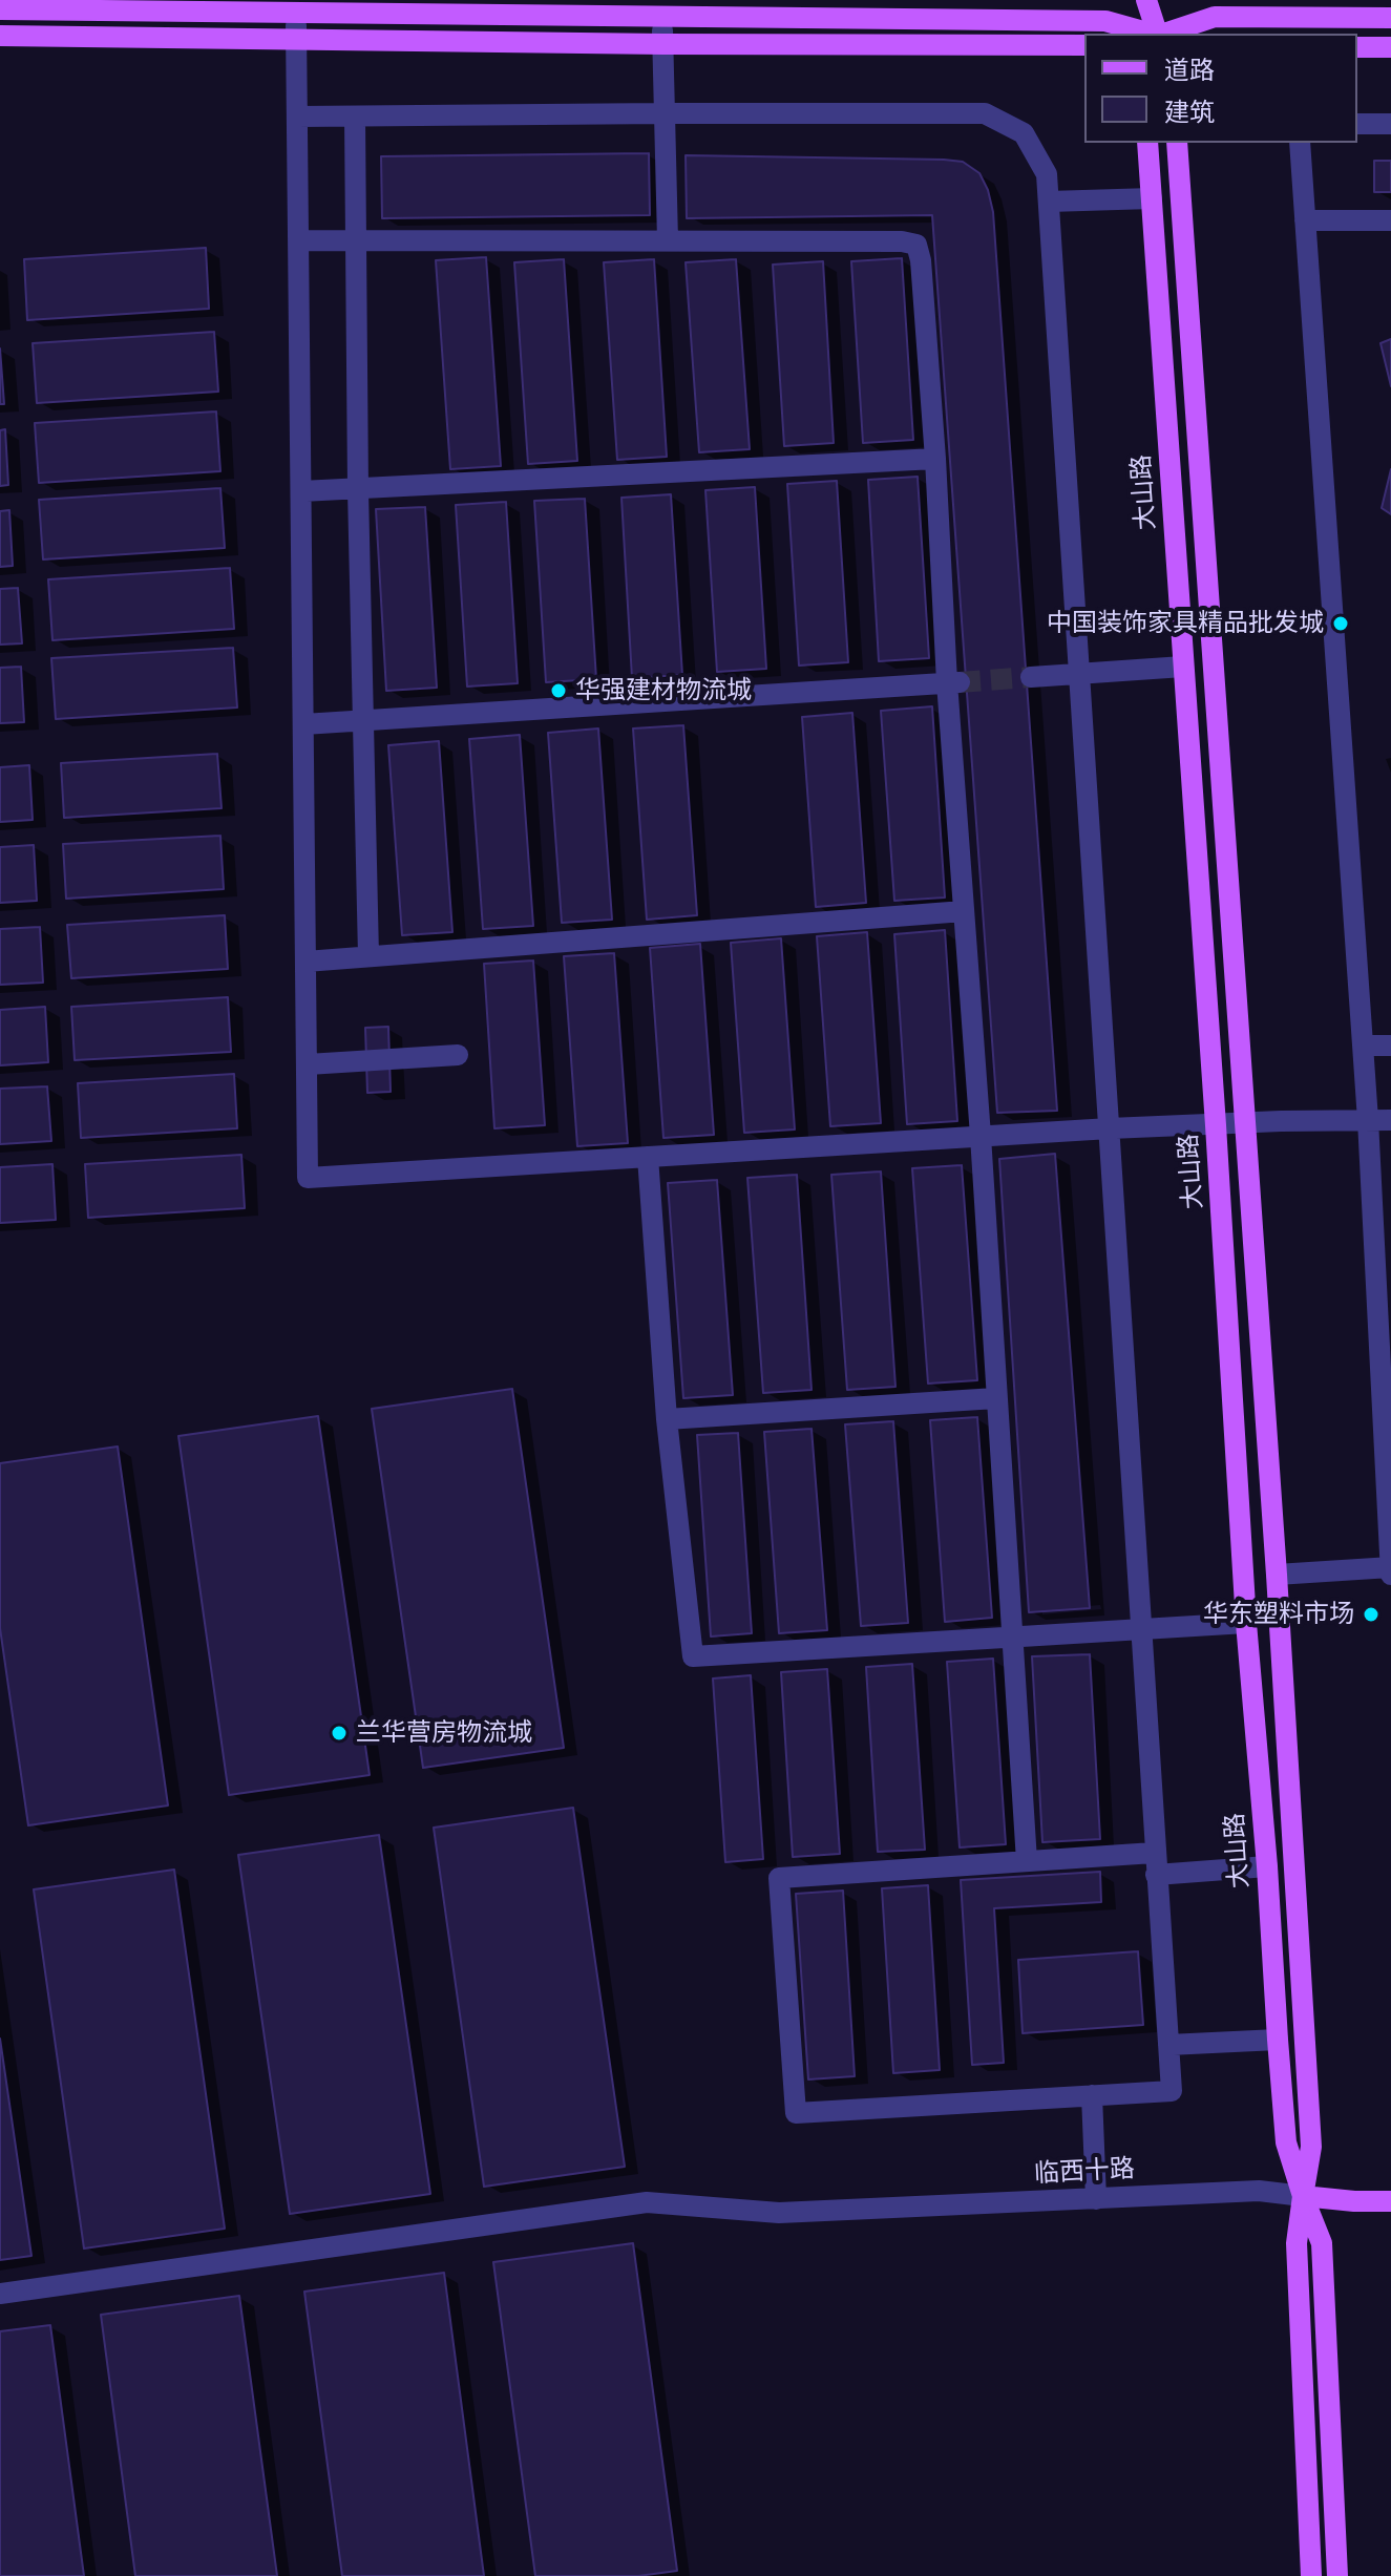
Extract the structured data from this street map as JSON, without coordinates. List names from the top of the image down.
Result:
{
  "streets": {
    "main road": ["大山路", "临西十路"]
  },
  "crossings": [
    ["大山路", "临西十路"]
  ],
  "places": [
    "中国装饰家具精品批发城",
    "华强建材物流城",
    "华东塑料市场",
    "兰华营房物流城"
  ],
  "legend": ["道路", "建筑"]
}
